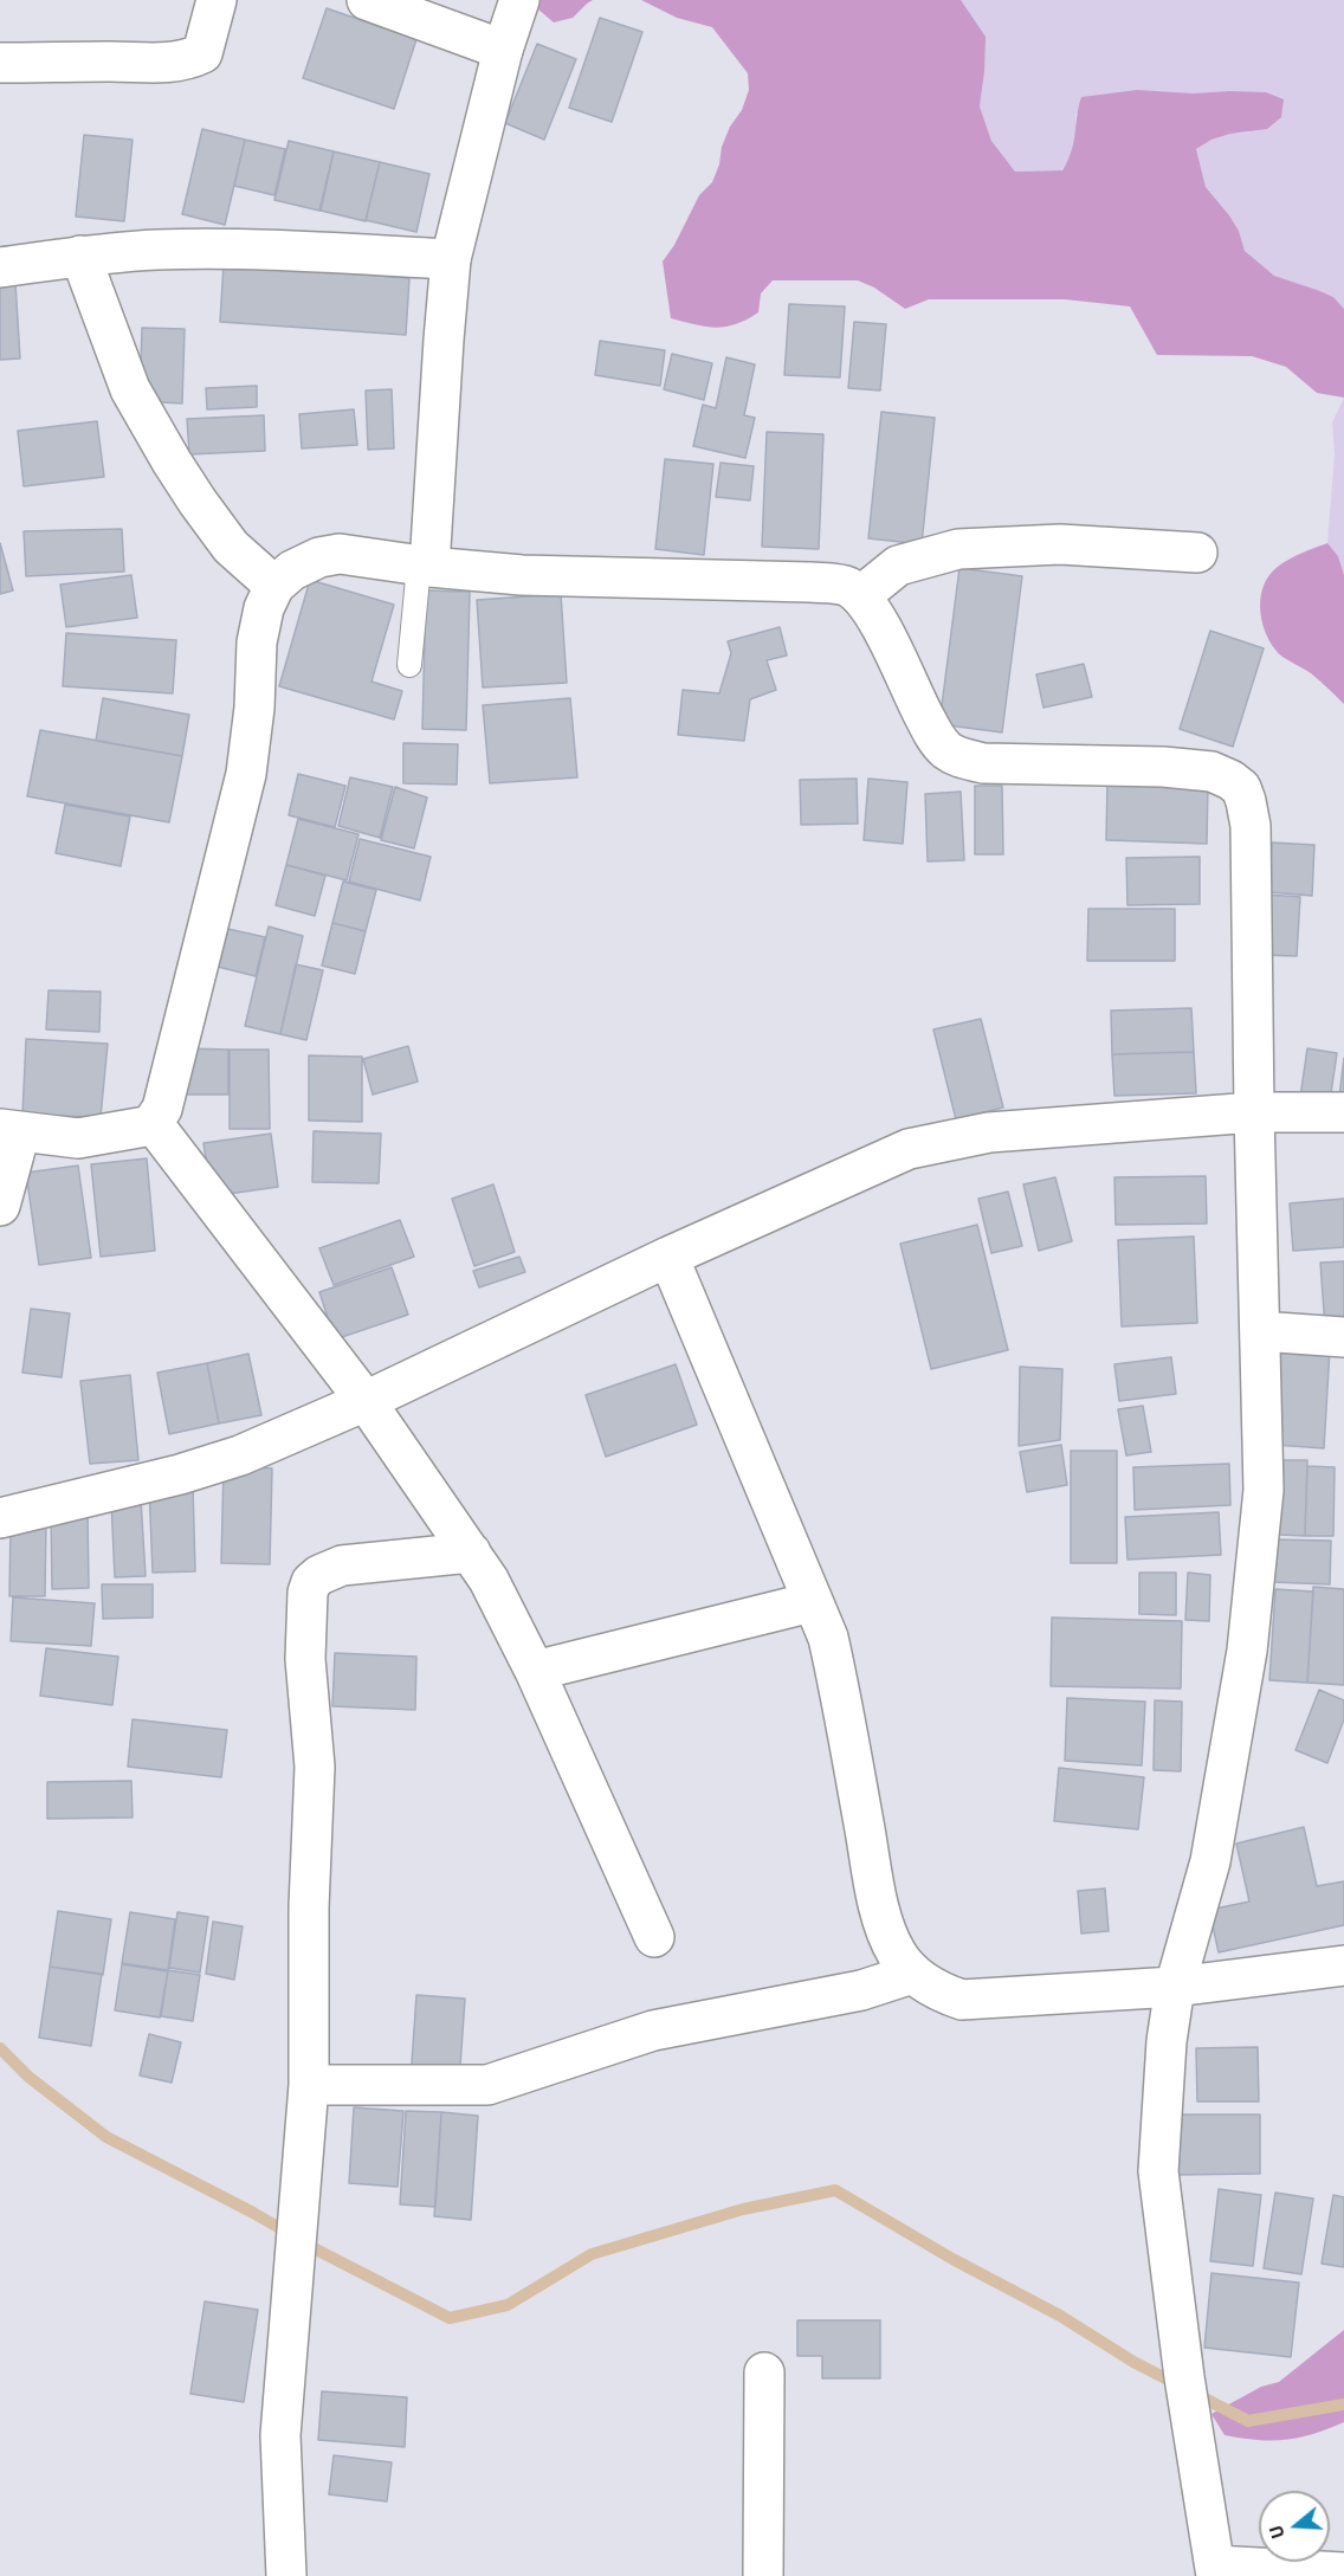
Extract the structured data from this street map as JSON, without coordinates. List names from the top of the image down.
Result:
{
  "north": "left"
}
